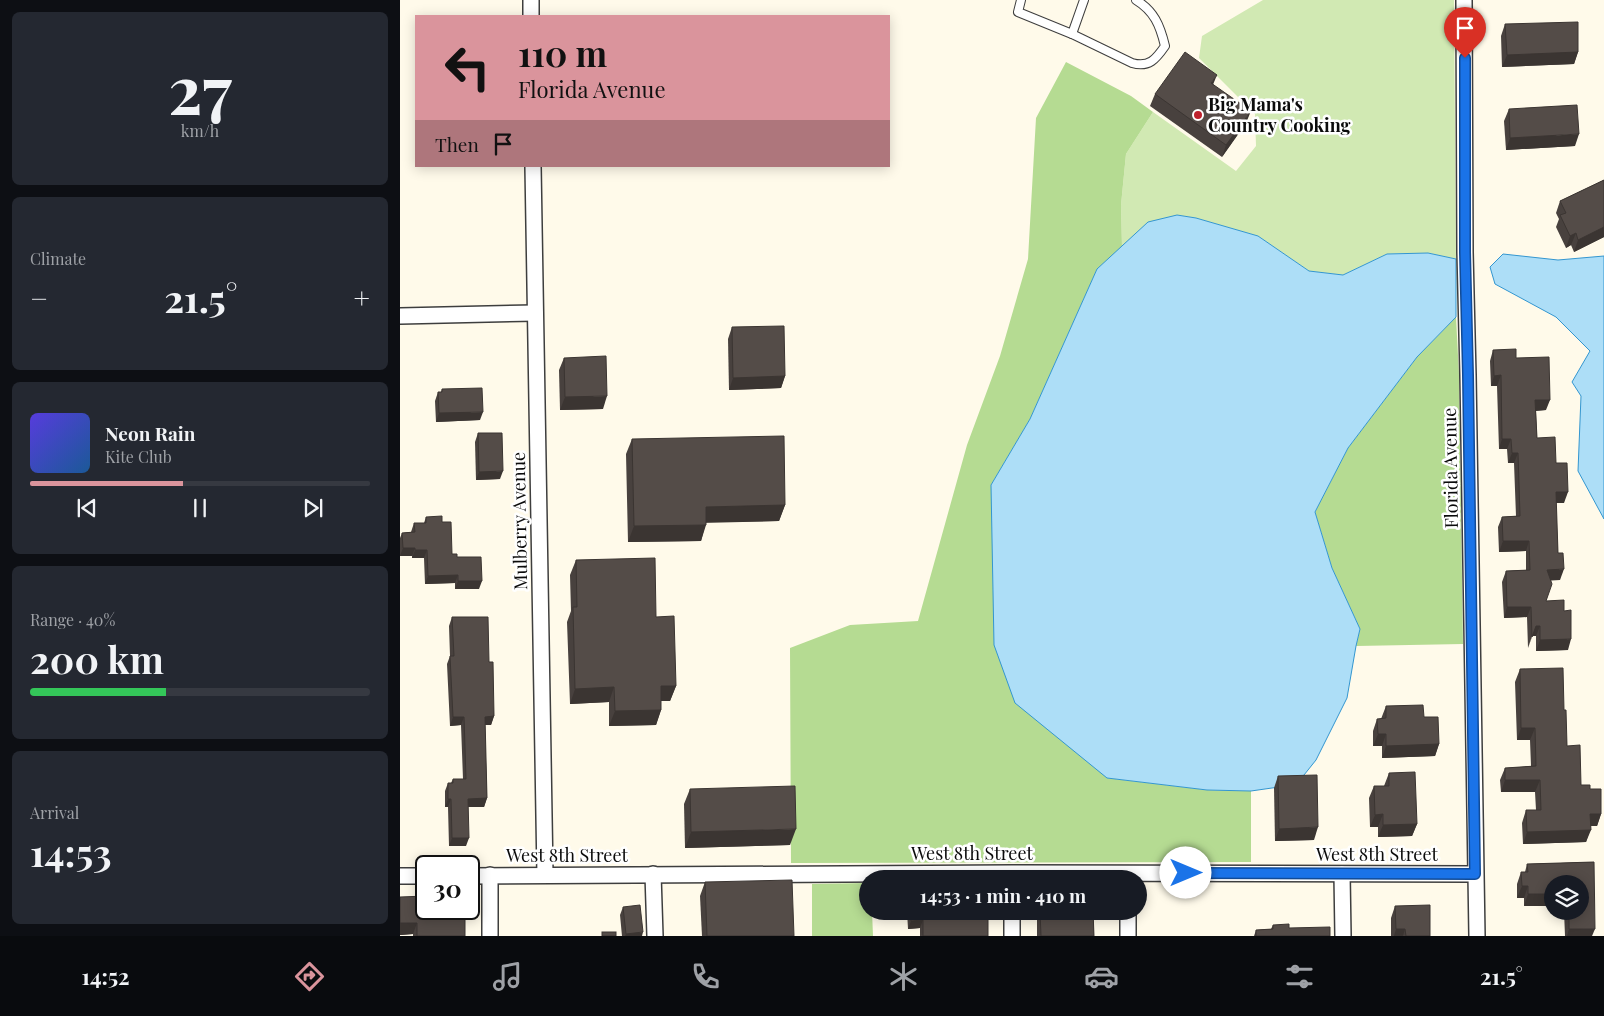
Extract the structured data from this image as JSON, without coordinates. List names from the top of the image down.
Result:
{
  "streets": {
    "street": ["Florida Avenue", "Mulberry Avenue", "West 8th Street"]
  },
  "crossings": [
    ["Florida Avenue", "West 8th Street"],
    ["Mulberry Avenue", "West 8th Street"]
  ],
  "places": ["Big Mama's Country Cooking"],
  "page": {
    "tile": [
      ["27", "km/h"],
      "Climate",
      ["Range · 40%", "200 km"],
      ["Arrival", "14:53"]
    ],
    "turn": ["110 m", "Florida Avenue"],
    "then": "Then",
    "heat": ["−", "21.5°", "+"],
    "song": ["Neon Rain", "Kite Club"],
    "limit": "30",
    "trip": "14:53 · 1 min · 410 m",
    "tabs": ["14:52", "21.5°"]
  }
}
